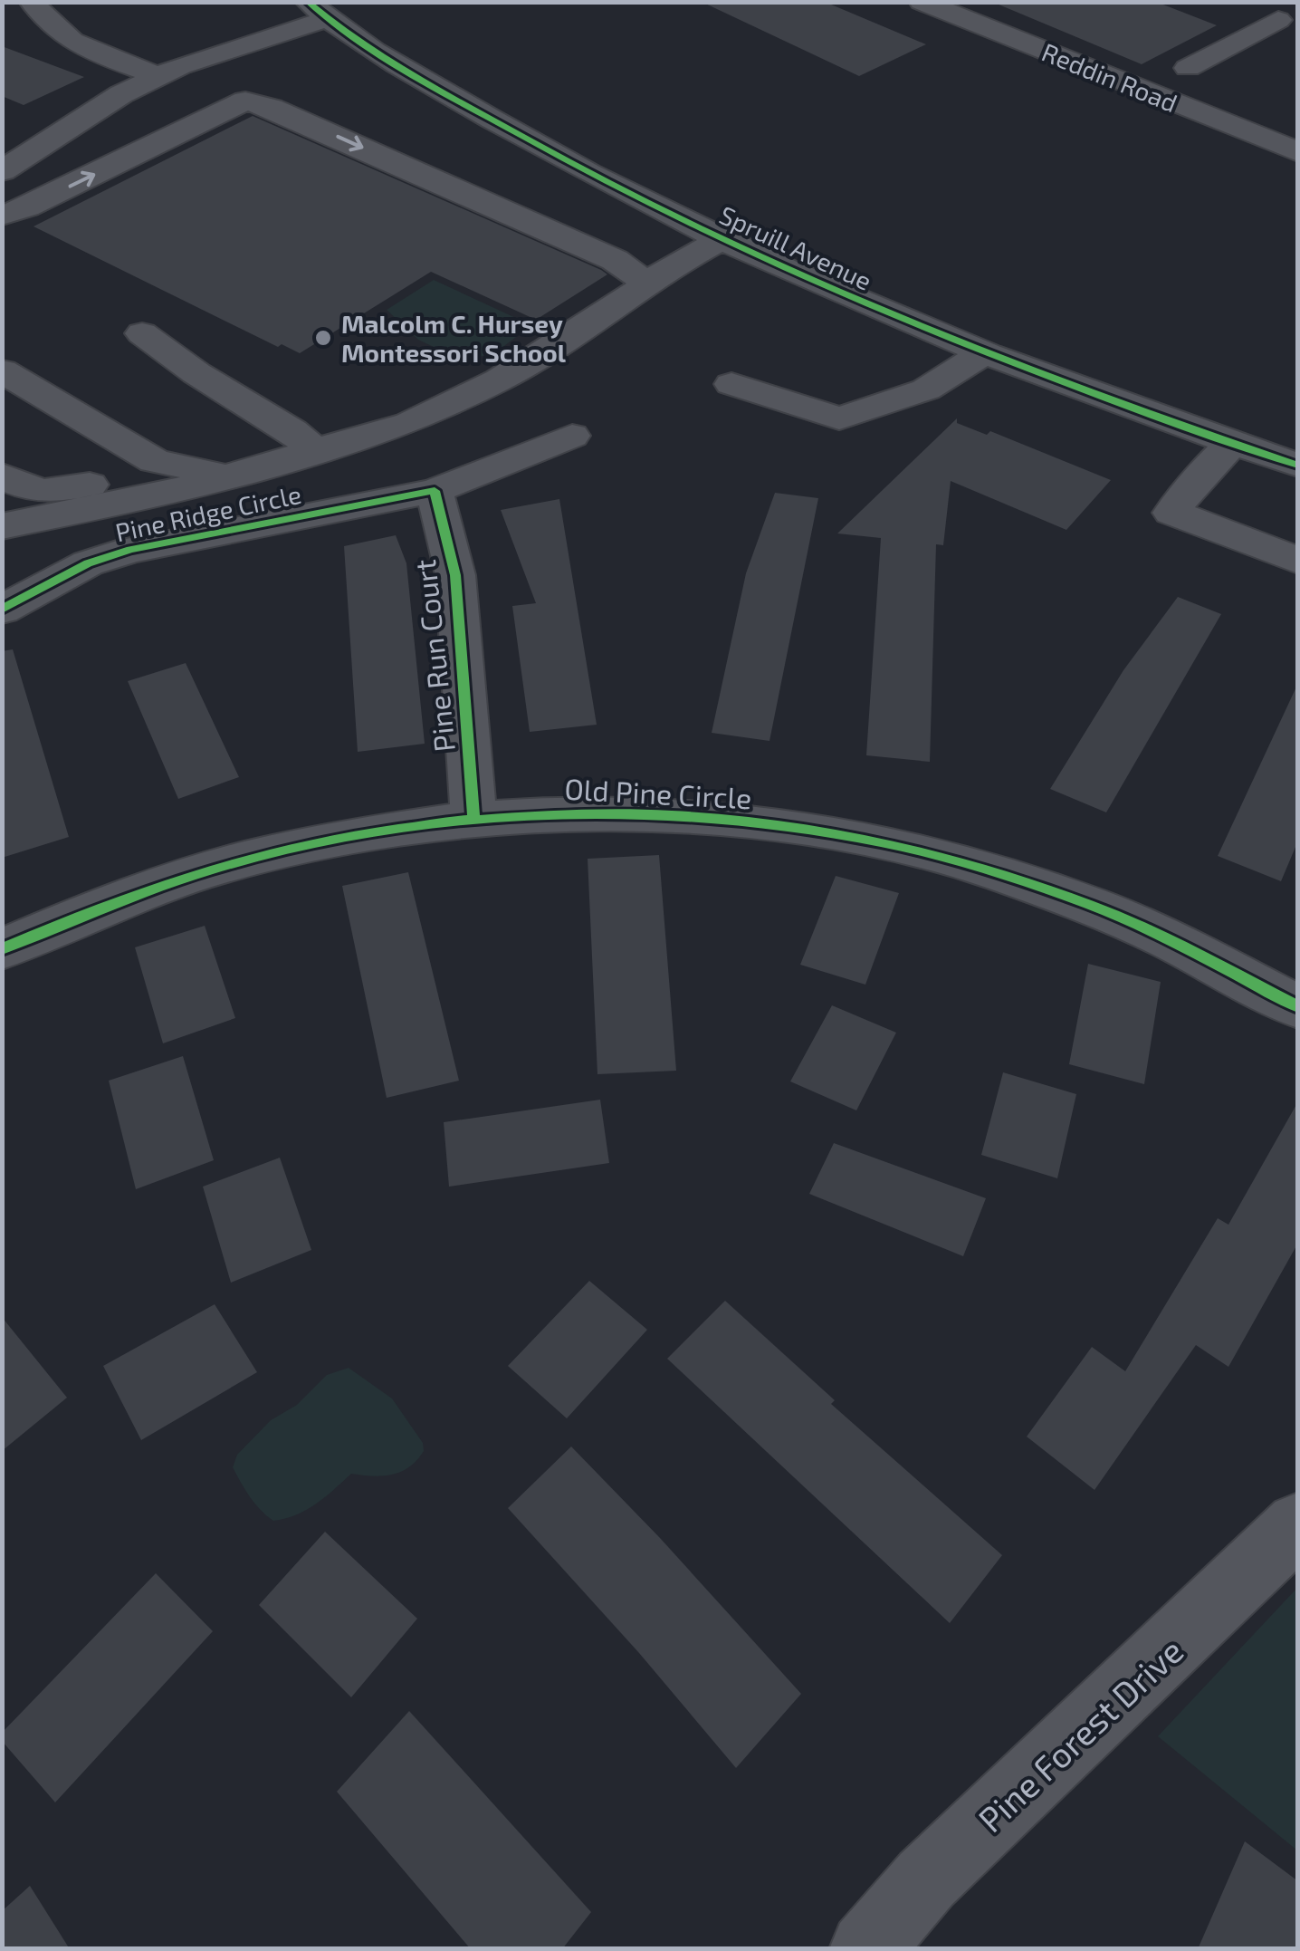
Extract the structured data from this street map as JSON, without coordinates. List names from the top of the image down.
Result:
{
  "streets": {
    "street": [
      "Reddin Road",
      "Spruill Avenue",
      "Pine Ridge Circle",
      "Pine Run Court",
      "Old Pine Circle",
      "Pine Forest Drive"
    ]
  },
  "crossings": [
    ["Pine Ridge Circle", "Pine Run Court"],
    ["Pine Run Court", "Old Pine Circle"]
  ],
  "places": ["Malcolm C. Hursey Montessori School"]
}
